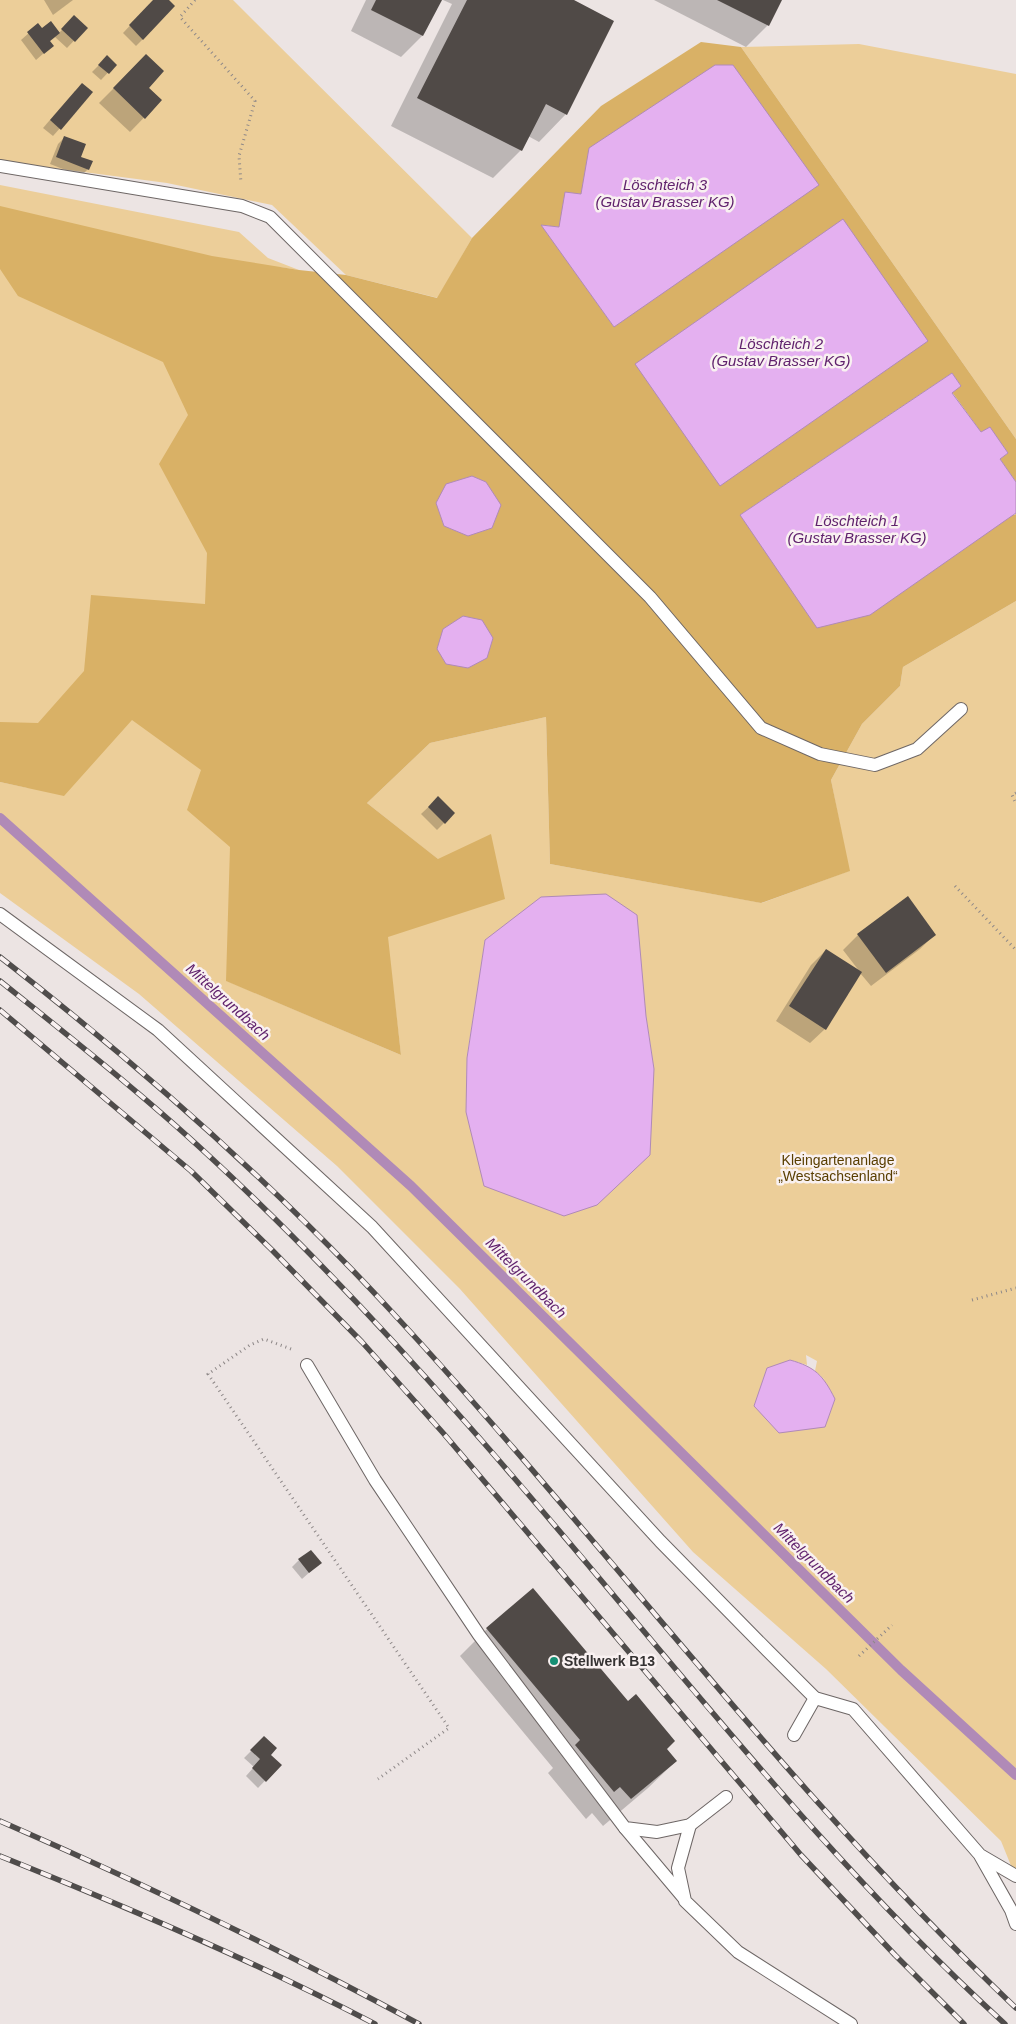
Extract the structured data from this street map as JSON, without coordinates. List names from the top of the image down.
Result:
{
  "water": [
    "Löschteich 3 (Gustav Brasser KG)",
    "Löschteich 2 (Gustav Brasser KG)",
    "Löschteich 1 (Gustav Brasser KG)",
    "Mittelgrundbach"
  ],
  "parks": ["Kleingartenanlage „Westsachsenland“"],
  "places": ["Stellwerk B13"]
}
